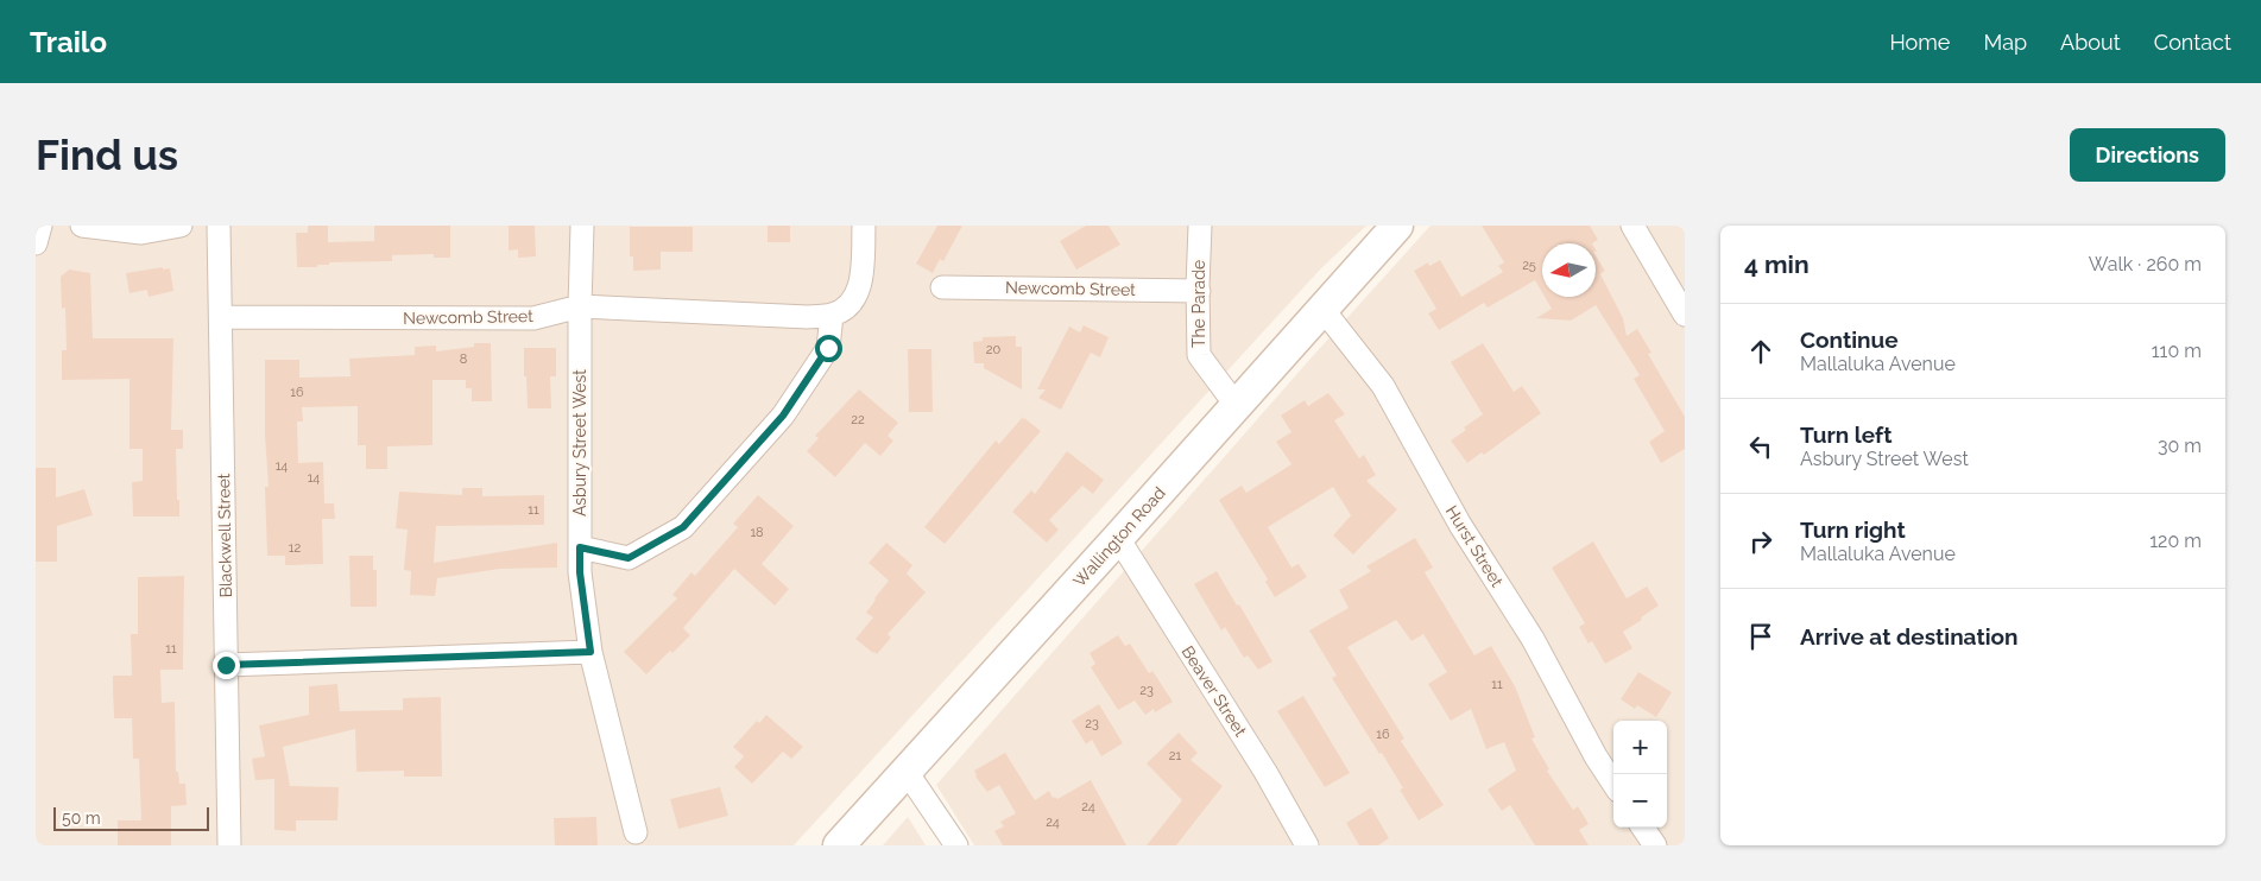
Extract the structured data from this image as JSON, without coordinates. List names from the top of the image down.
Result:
{
  "streets": {
    "street": [
      "Newcomb Street",
      "The Parade",
      "Asbury Street West",
      "Blackwell Street",
      "Wallington Road",
      "Hurst Street",
      "Beaver Street"
    ]
  },
  "crossings": [
    ["Newcomb Street", "The Parade"],
    ["Newcomb Street", "Asbury Street West"],
    ["Newcomb Street", "Blackwell Street"],
    ["The Parade", "Wallington Road"],
    ["Wallington Road", "Hurst Street"],
    ["Wallington Road", "Beaver Street"]
  ],
  "house_numbers": [
    "25",
    "20",
    "8",
    "16",
    "22",
    "14",
    "14",
    "11",
    "18",
    "12",
    "11",
    "11",
    "23",
    "23",
    "16",
    "21",
    "24",
    "24"
  ],
  "scale_bar": "50 m",
  "north": "left",
  "page": {
    "header": "Trailo",
    "nav": [
      "Home",
      "Map",
      "About",
      "Contact"
    ],
    "buttons": "Directions",
    "title": "Find us",
    "heading": ["4 min", "Walk · 260 m"],
    "list": [
      ["Continue", "Mallaluka Avenue", "110 m"],
      ["Turn left", "Asbury Street West", "30 m"],
      ["Turn right", "Mallaluka Avenue", "120 m"],
      "Arrive at destination"
    ],
    "map_buttons": ["+", "−"],
    "scale": "50 m"
  }
}
